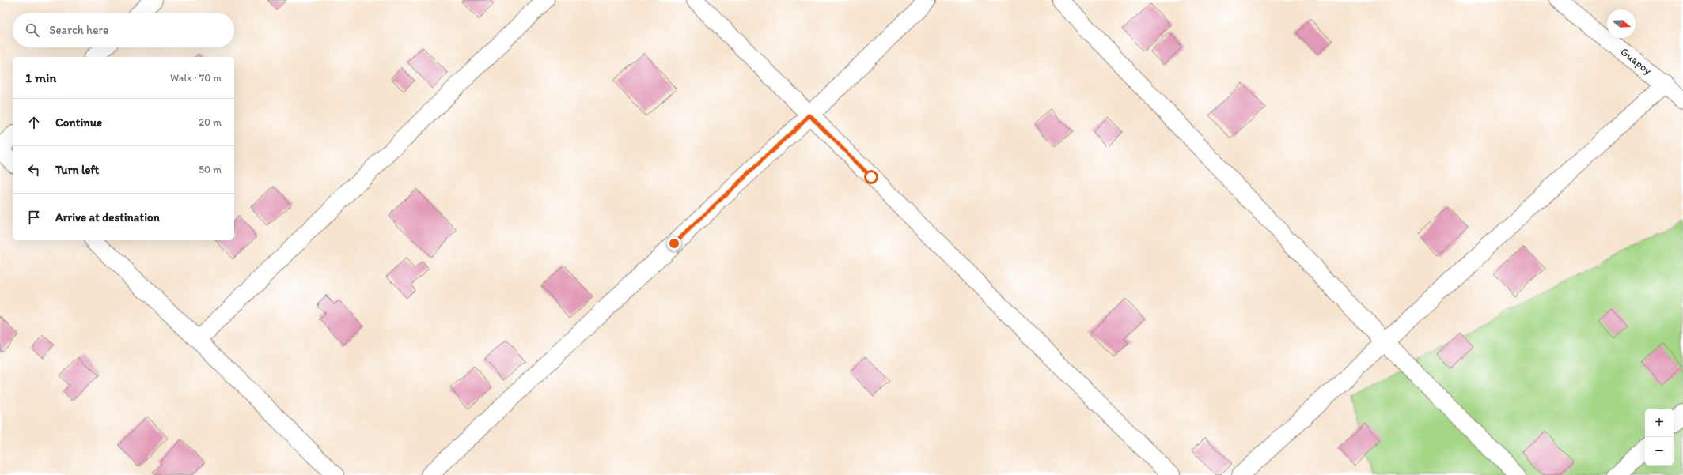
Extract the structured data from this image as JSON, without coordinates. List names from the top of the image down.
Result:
{
  "streets": {
    "street": ["Guapoy"]
  },
  "north": "right",
  "page": {
    "search": "Search here",
    "heading": ["1 min", "Walk · 70 m"],
    "list": [
      ["Continue", "20 m"],
      ["Turn left", "50 m"],
      "Arrive at destination"
    ],
    "map_buttons": ["+", "−"]
  }
}
